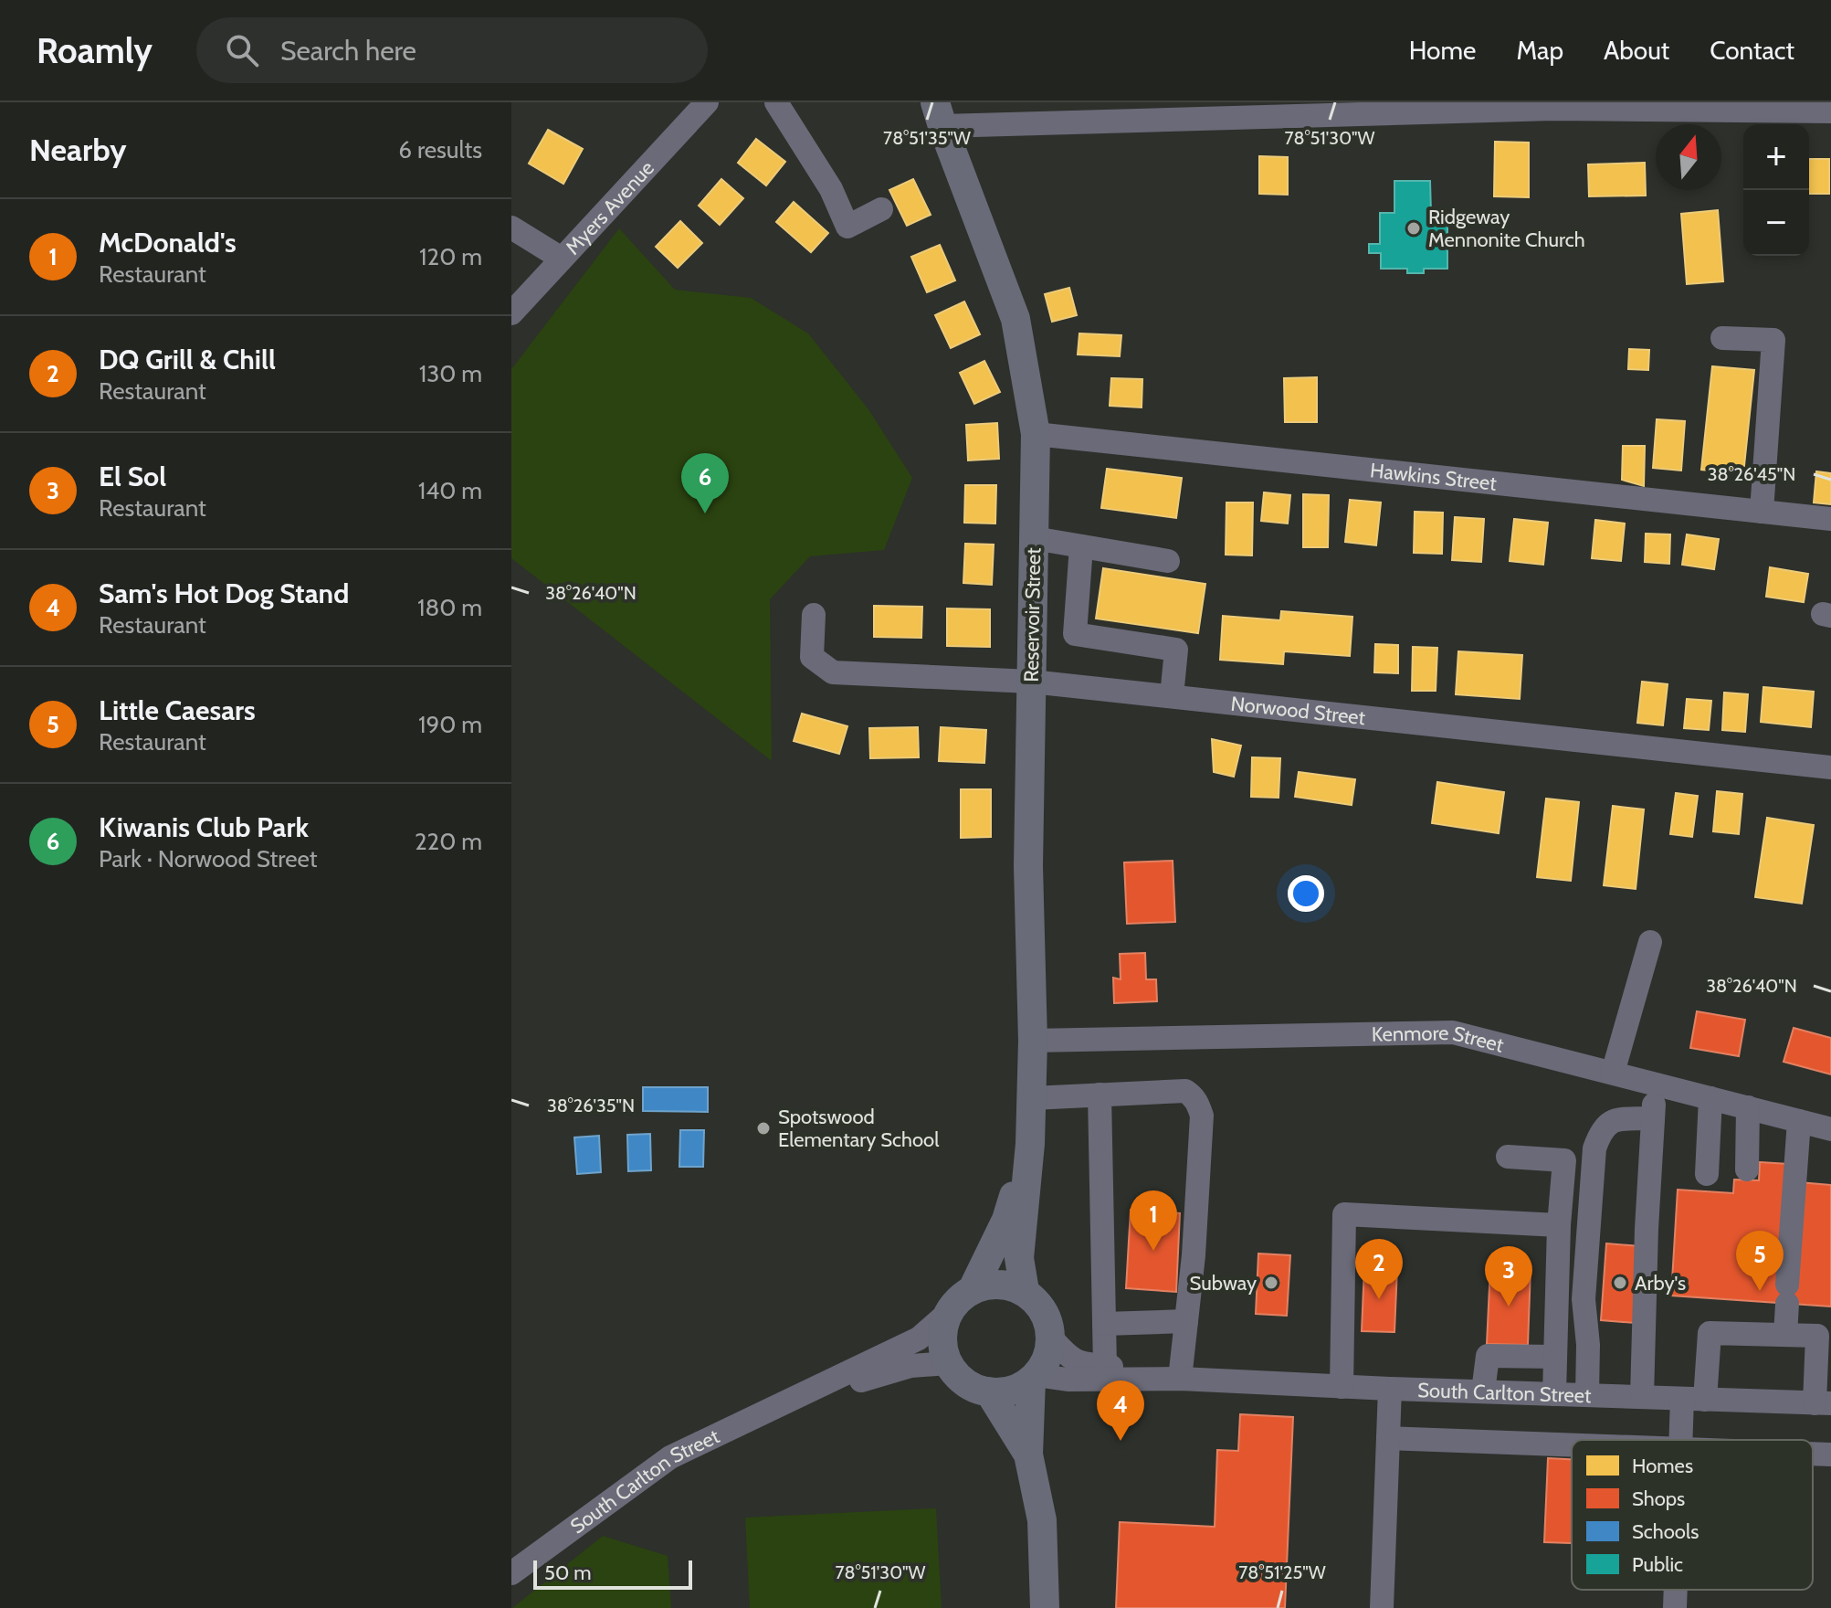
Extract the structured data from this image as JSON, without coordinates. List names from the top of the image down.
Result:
{
  "streets": {
    "main road": ["Reservoir Street"],
    "street": [
      "Myers Avenue",
      "Hawkins Street",
      "Norwood Street",
      "Kenmore Street",
      "South Carlton Street"
    ]
  },
  "crossings": [
    ["Hawkins Street", "Reservoir Street"],
    ["Reservoir Street", "Norwood Street"],
    ["Reservoir Street", "Kenmore Street"],
    ["Reservoir Street", "South Carlton Street"]
  ],
  "places": [
    "Ridgeway Mennonite Church",
    "Spotswood Elementary School",
    "Subway",
    "Arby's"
  ],
  "legend": [
    "Homes",
    "Shops",
    "Schools",
    "Public"
  ],
  "scale_bar": "50 m",
  "north": "top",
  "page": {
    "header": "Roamly",
    "search": "Search here",
    "nav": [
      "Home",
      "Map",
      "About",
      "Contact"
    ],
    "heading": ["Nearby", "6 results"],
    "map_buttons": ["+", "−"],
    "list": [
      {
        "mark": "1",
        "name": "McDonald's",
        "note": "Restaurant",
        "value": "120 m"
      },
      {
        "mark": "2",
        "name": "DQ Grill & Chill",
        "note": "Restaurant",
        "value": "130 m"
      },
      {
        "mark": "3",
        "name": "El Sol",
        "note": "Restaurant",
        "value": "140 m"
      },
      {
        "mark": "4",
        "name": "Sam's Hot Dog Stand",
        "note": "Restaurant",
        "value": "180 m"
      },
      {
        "mark": "5",
        "name": "Little Caesars",
        "note": "Restaurant",
        "value": "190 m"
      },
      {
        "mark": "6",
        "name": "Kiwanis Club Park",
        "note": "Park · Norwood Street",
        "value": "220 m"
      }
    ],
    "pins": [
      "6",
      "1",
      "5",
      "2",
      "3",
      "4"
    ],
    "scale": "50 m"
  },
  "coordinates": [
    "78°51'35\"W",
    "78°51'30\"W",
    "38°26'45\"N",
    "38°26'40\"N",
    "38°26'35\"N",
    "78°51'25\"W"
  ]
}
